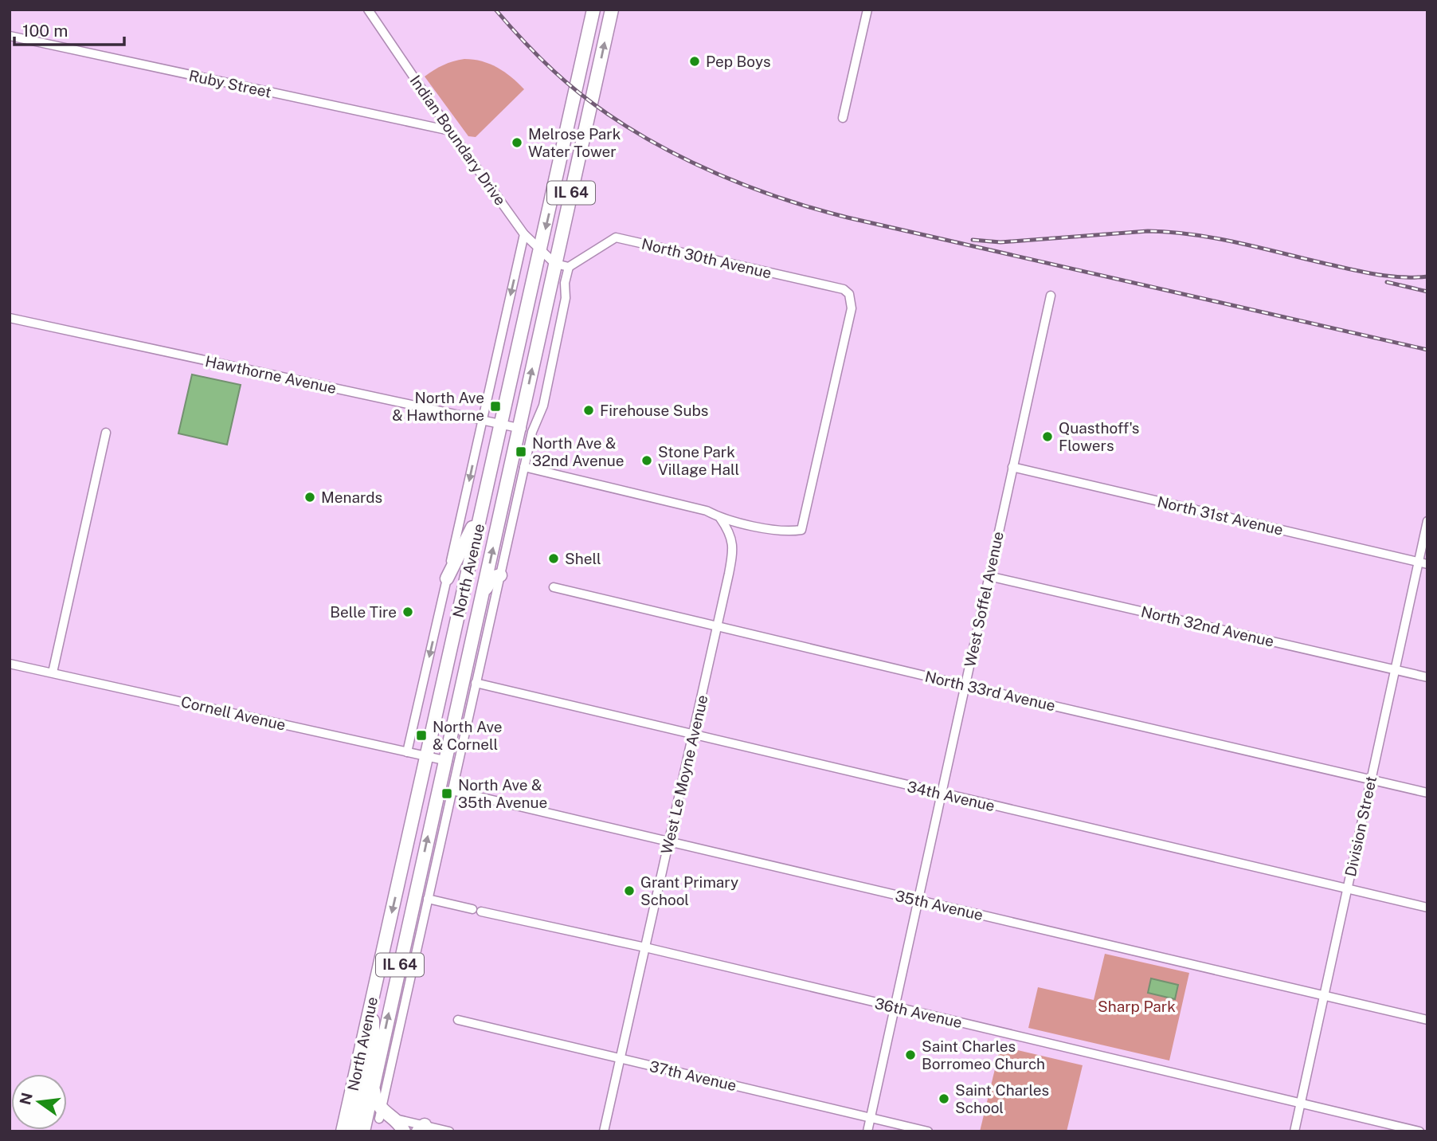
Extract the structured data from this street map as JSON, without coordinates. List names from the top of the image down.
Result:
{
  "streets": {
    "main road": ["IL 64", "North Avenue"],
    "street": [
      "Ruby Street",
      "Indian Boundary Drive",
      "North 30th Avenue",
      "Hawthorne Avenue",
      "North 31st Avenue",
      "West Soffel Avenue",
      "North 32nd Avenue",
      "North 33rd Avenue",
      "Cornell Avenue",
      "West Le Moyne Avenue",
      "34th Avenue",
      "Division Street",
      "35th Avenue",
      "36th Avenue",
      "37th Avenue"
    ]
  },
  "crossings": [
    ["Ruby Street", "Indian Boundary Drive"],
    ["Indian Boundary Drive", "North Avenue"],
    ["North 30th Avenue", "North Avenue"],
    ["North 30th Avenue", "West Le Moyne Avenue"],
    ["Hawthorne Avenue", "North Avenue"],
    ["North 31st Avenue", "West Soffel Avenue"],
    ["North 31st Avenue", "Division Street"],
    ["North Avenue", "Cornell Avenue"],
    ["North Avenue", "34th Avenue"],
    ["North Avenue", "35th Avenue"],
    ["West Soffel Avenue", "North 32nd Avenue"],
    ["West Soffel Avenue", "North 33rd Avenue"],
    ["West Soffel Avenue", "34th Avenue"],
    ["West Soffel Avenue", "35th Avenue"],
    ["West Soffel Avenue", "36th Avenue"],
    ["West Soffel Avenue", "37th Avenue"],
    ["North 32nd Avenue", "Division Street"],
    ["North 33rd Avenue", "West Le Moyne Avenue"],
    ["North 33rd Avenue", "Division Street"],
    ["West Le Moyne Avenue", "34th Avenue"],
    ["West Le Moyne Avenue", "35th Avenue"],
    ["West Le Moyne Avenue", "36th Avenue"],
    ["West Le Moyne Avenue", "37th Avenue"],
    ["34th Avenue", "Division Street"],
    ["Division Street", "35th Avenue"],
    ["Division Street", "36th Avenue"]
  ],
  "parks": ["Sharp Park"],
  "places": {
    "other": [
      "Pep Boys",
      "Melrose Park Water Tower",
      "Firehouse Subs",
      "Quasthoff's Flowers",
      "Stone Park Village Hall",
      "Menards",
      "Shell",
      "Belle Tire",
      "Grant Primary School",
      "Saint Charles Borromeo Church",
      "Saint Charles School"
    ],
    "transit": [
      "North Ave & Hawthorne",
      "North Ave & 32nd Avenue",
      "North Ave & Cornell",
      "North Ave & 35th Avenue"
    ]
  },
  "scale_bar": "100 m",
  "north": "left"
}
